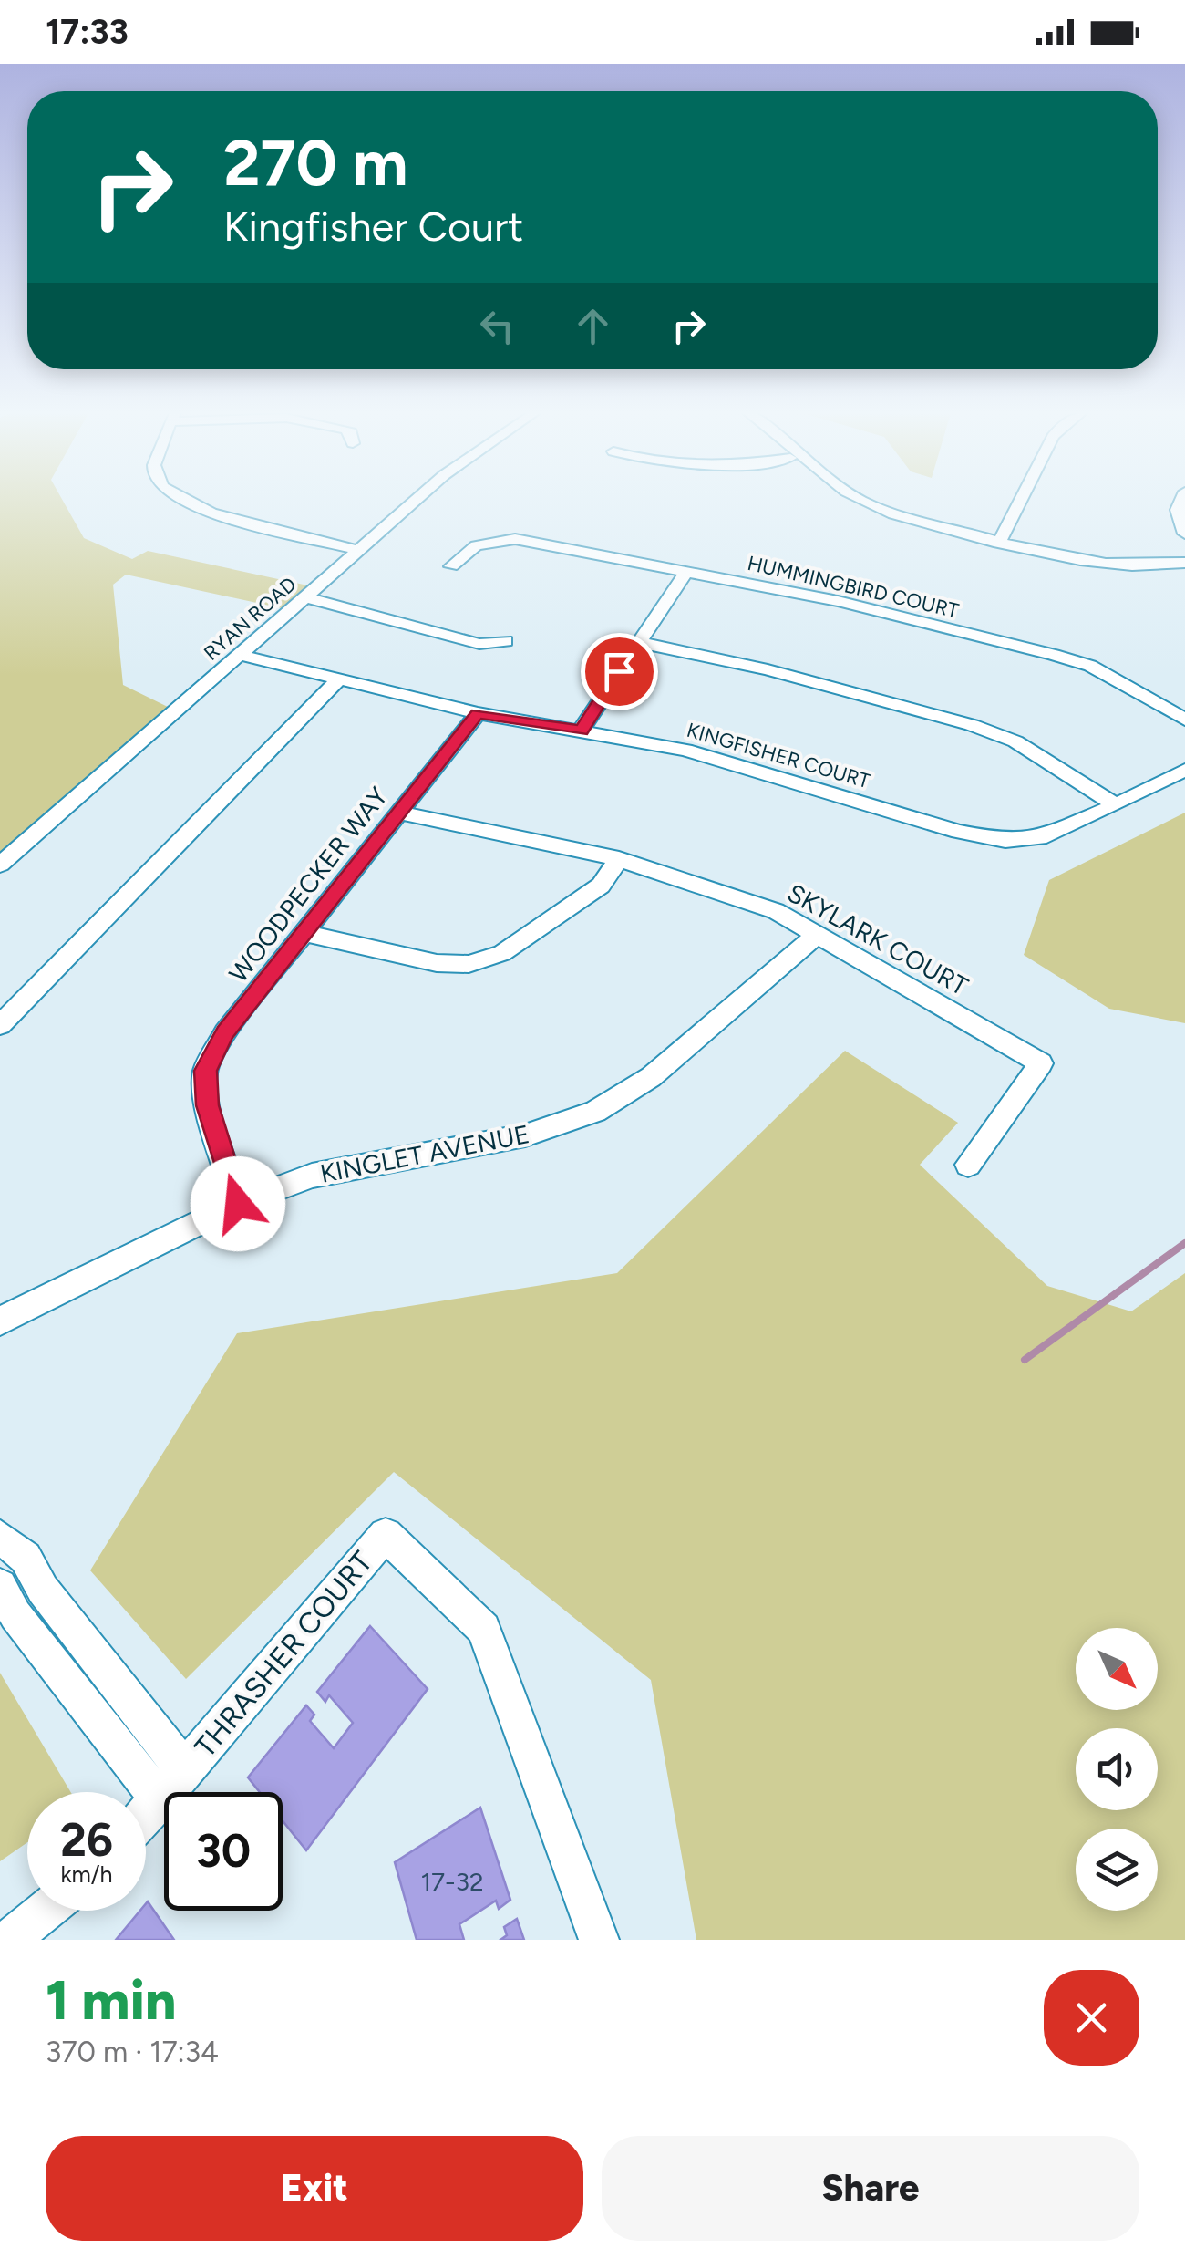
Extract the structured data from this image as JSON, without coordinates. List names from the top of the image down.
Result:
{
  "streets": {
    "street": [
      "HUMMINGBIRD COURT",
      "RYAN ROAD",
      "KINGFISHER COURT",
      "WOODPECKER WAY",
      "SKYLARK COURT",
      "KINGLET AVENUE",
      "THRASHER COURT"
    ]
  },
  "crossings": [
    ["RYAN ROAD", "KINGFISHER COURT"],
    ["KINGFISHER COURT", "WOODPECKER WAY"],
    ["WOODPECKER WAY", "SKYLARK COURT"],
    ["WOODPECKER WAY", "KINGLET AVENUE"],
    ["SKYLARK COURT", "KINGLET AVENUE"]
  ],
  "house_numbers": ["17-32"],
  "north": "bottom right",
  "page": {
    "status": "17:33",
    "turn": ["270 m", "Kingfisher Court"],
    "speed": "26 km/h",
    "limit": "30",
    "heading": ["1 min", "370 m · 17:34"],
    "buttons": ["Exit", "Share"]
  }
}
